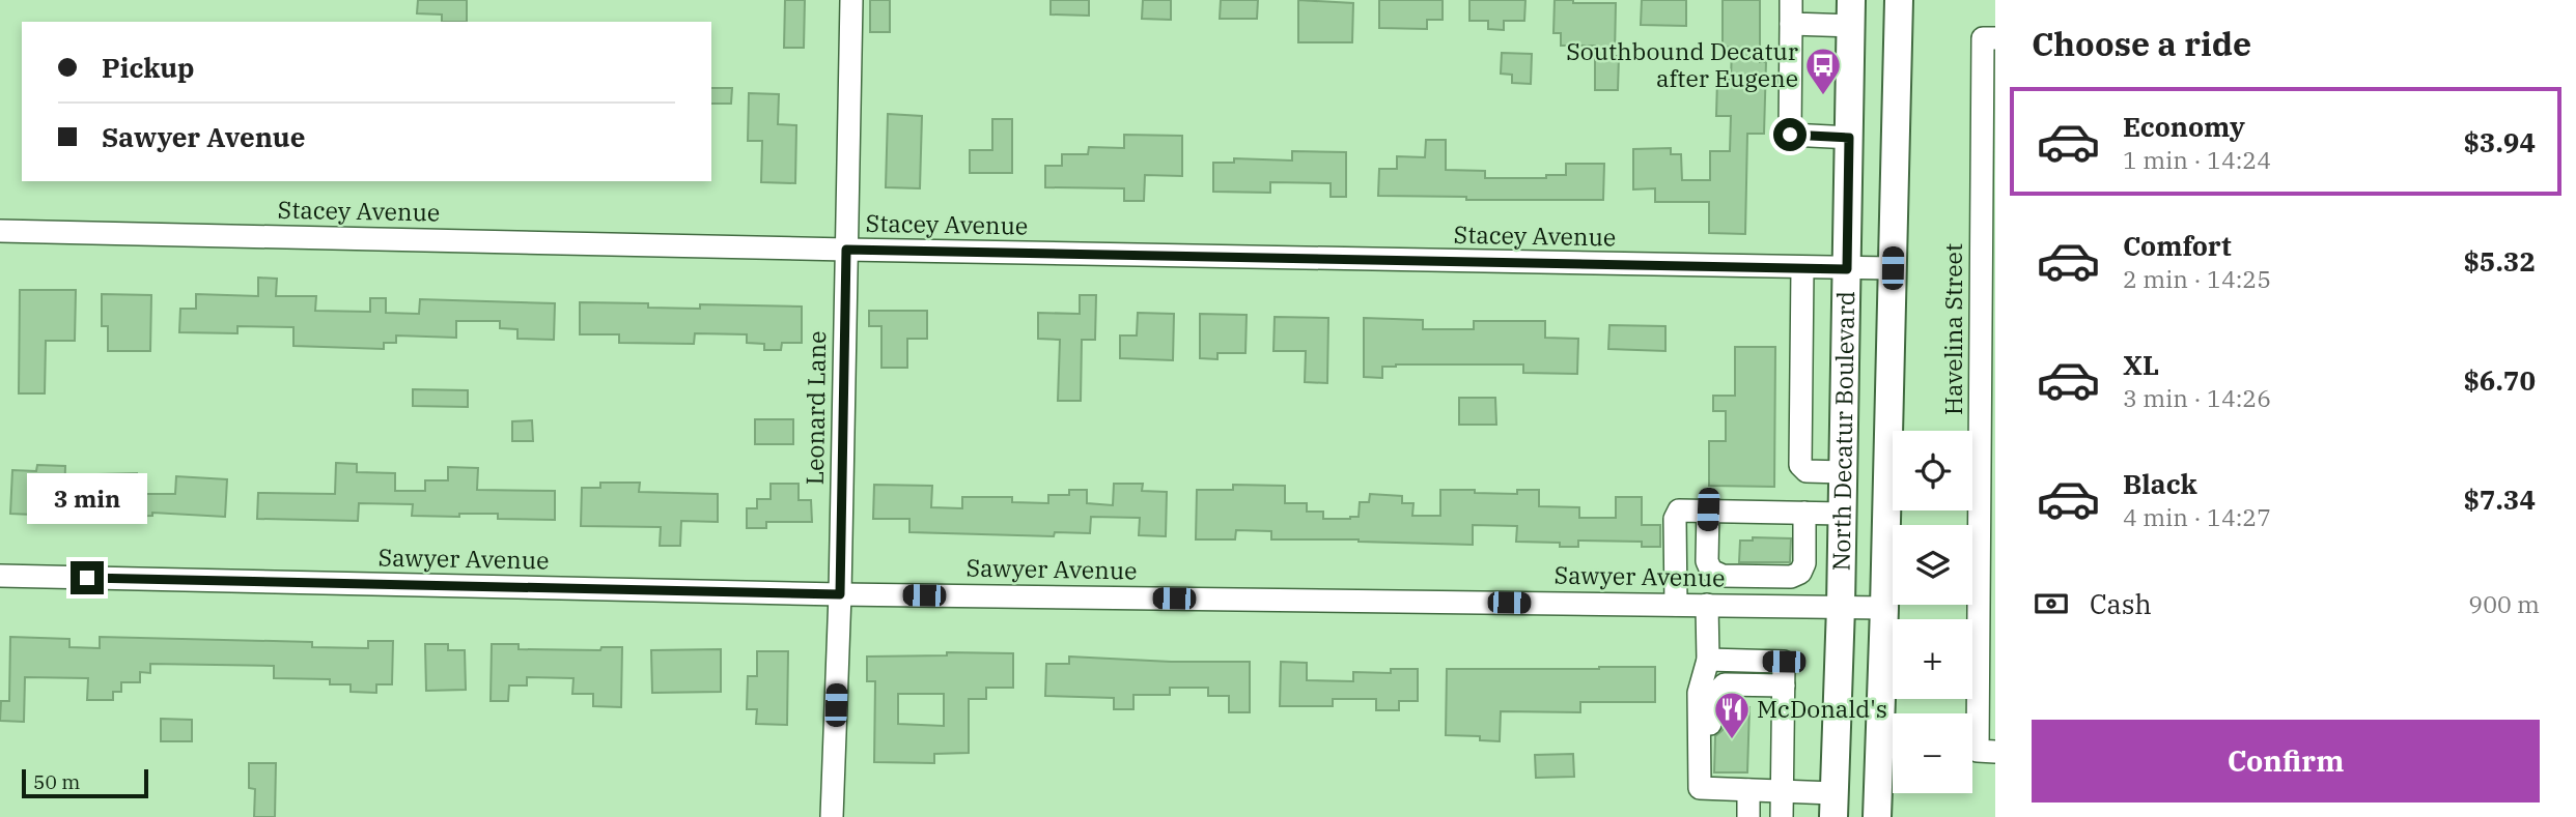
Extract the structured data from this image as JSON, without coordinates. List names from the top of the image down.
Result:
{
  "streets": {
    "main road": ["North Decatur Boulevard"],
    "street": [
      "Stacey Avenue",
      "Havelina Street",
      "Leonard Lane",
      "Sawyer Avenue"
    ]
  },
  "crossings": [
    ["Stacey Avenue", "Leonard Lane"],
    ["Stacey Avenue", "North Decatur Boulevard"],
    ["Leonard Lane", "Sawyer Avenue"],
    ["North Decatur Boulevard", "Sawyer Avenue"]
  ],
  "places": {
    "bus stop": ["Southbound Decatur after Eugene"],
    "restaurant": ["McDonald's"]
  },
  "scale_bar": "50 m",
  "page": {
    "heading": "Choose a ride",
    "banner": ["Pickup", "Sawyer Avenue"],
    "list": [
      {
        "name": "Economy",
        "note": "1 min · 14:24",
        "value": "$3.94"
      },
      {
        "name": "Comfort",
        "note": "2 min · 14:25",
        "value": "$5.32"
      },
      {
        "name": "XL",
        "note": "3 min · 14:26",
        "value": "$6.70"
      },
      {
        "name": "Black",
        "note": "4 min · 14:27",
        "value": "$7.34"
      }
    ],
    "map_buttons": ["+", "−"],
    "bubble": "3 min",
    "pay": ["Cash", "900 m"],
    "buttons": "Confirm",
    "scale": "50 m"
  }
}
